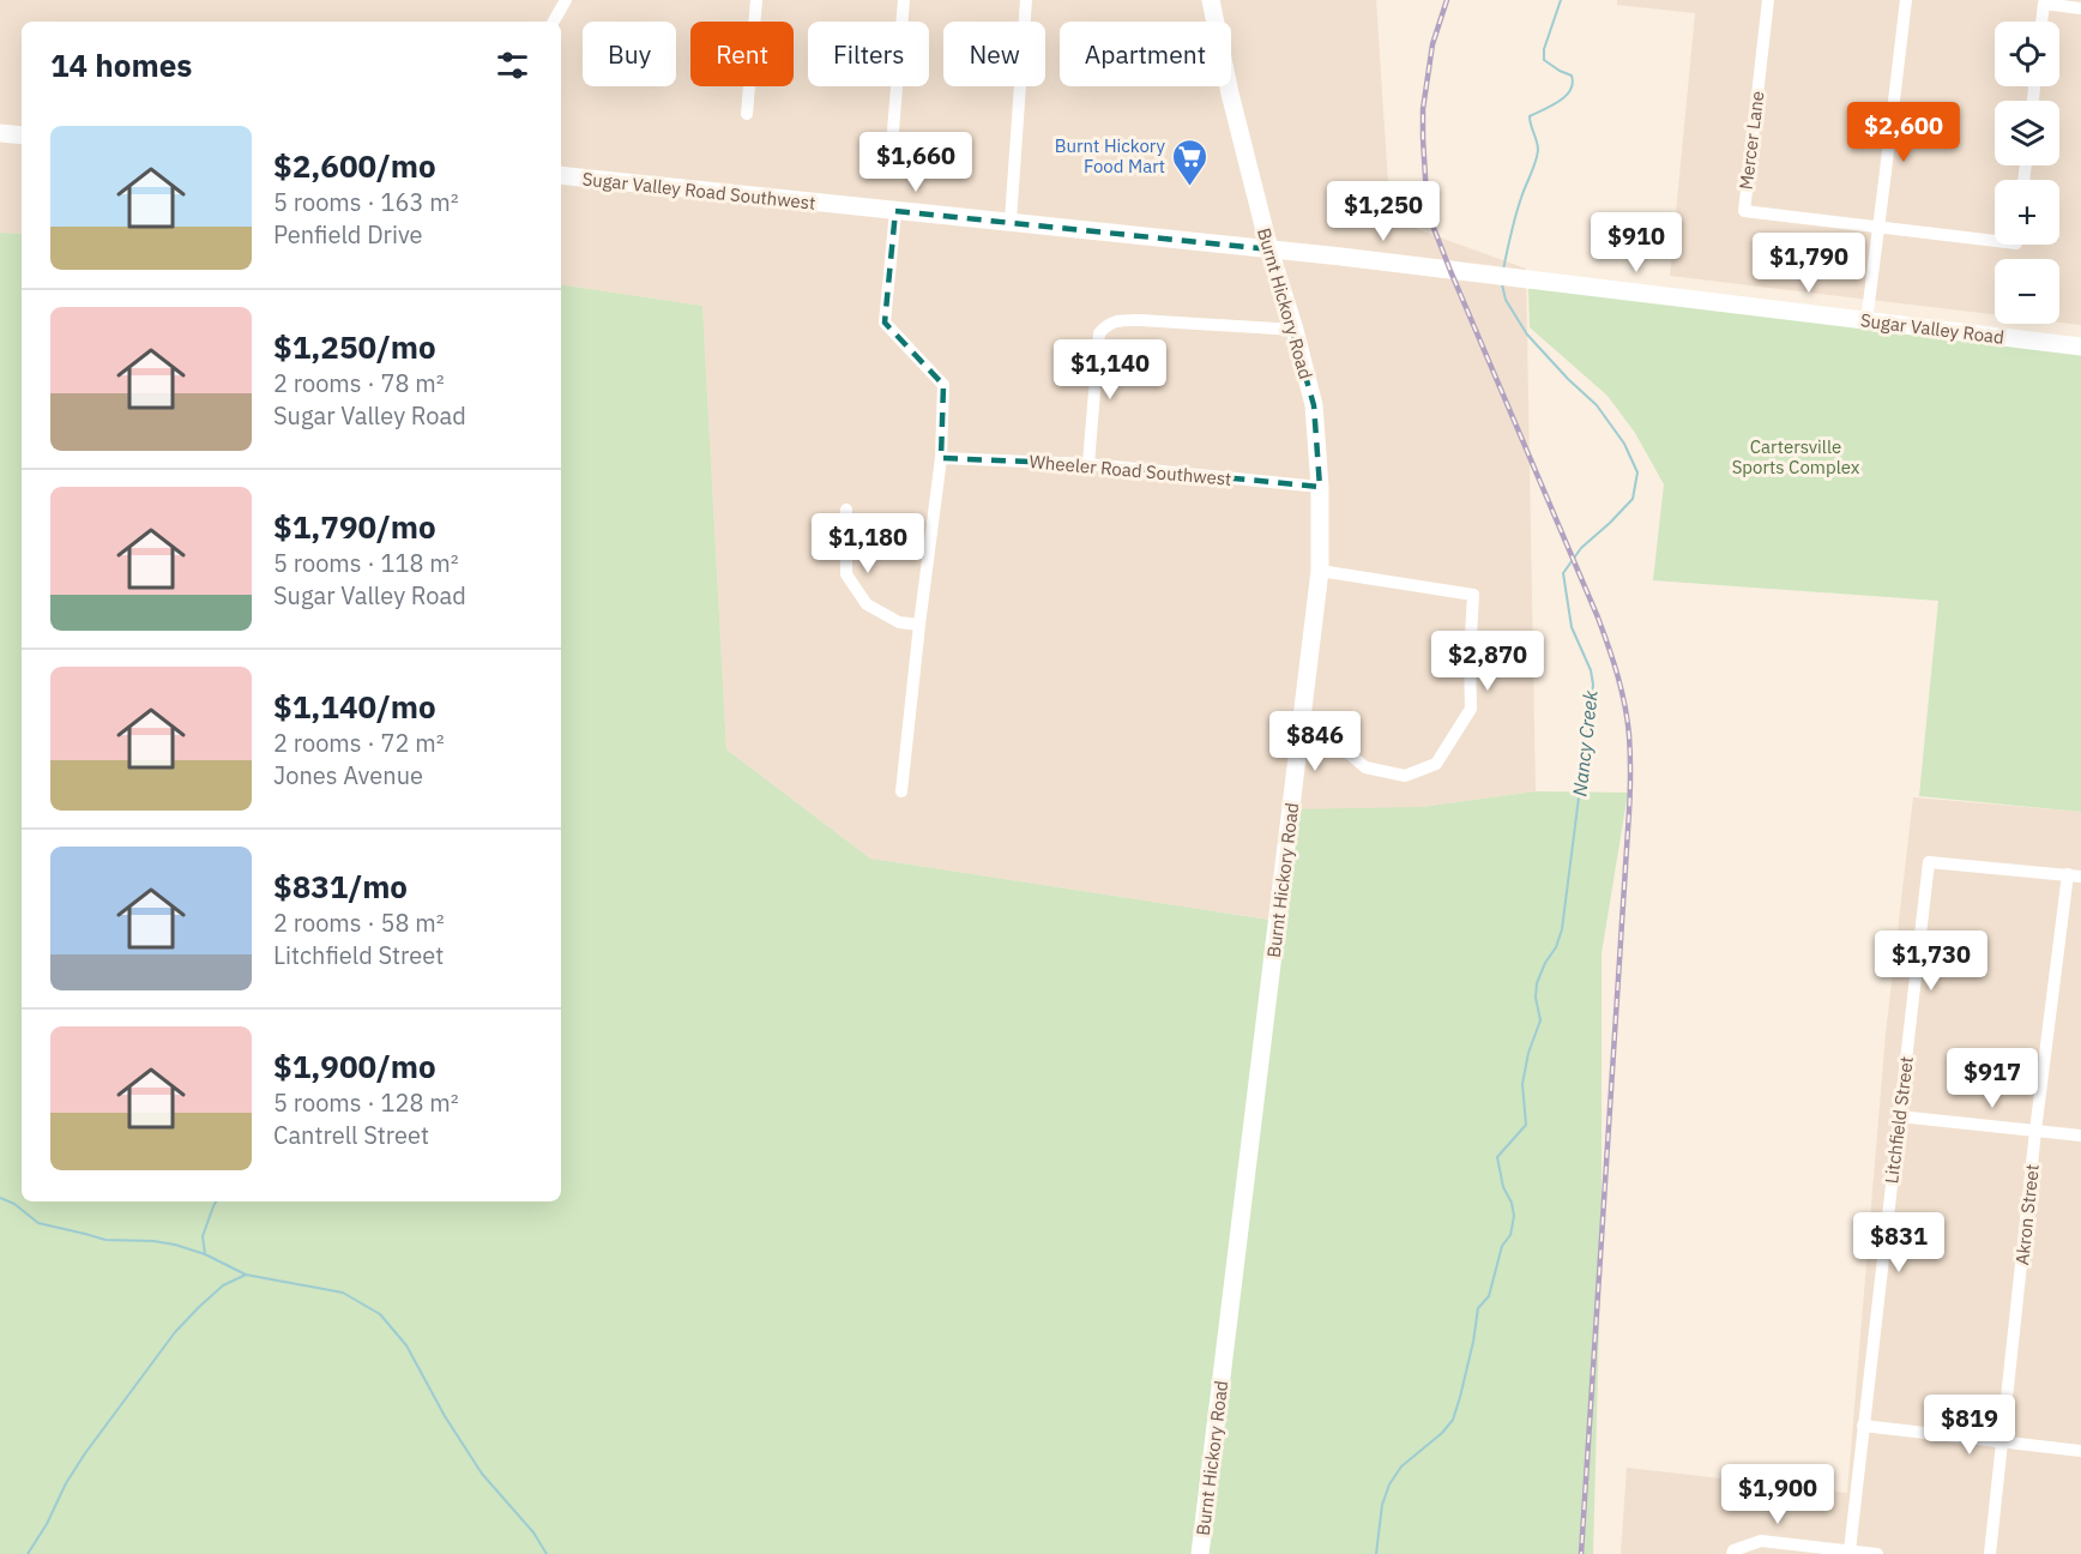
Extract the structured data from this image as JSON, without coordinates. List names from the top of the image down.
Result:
{
  "streets": {
    "main road": ["Sugar Valley Road Southwest", "Burnt Hickory Road", "Sugar Valley Road"],
    "street": [
      "Mercer Lane",
      "Wheeler Road Southwest",
      "Litchfield Street",
      "Akron Street"
    ]
  },
  "crossings": [
    ["Sugar Valley Road Southwest", "Burnt Hickory Road"],
    ["Sugar Valley Road Southwest", "Sugar Valley Road"],
    ["Burnt Hickory Road", "Sugar Valley Road"],
    ["Burnt Hickory Road", "Wheeler Road Southwest"],
    ["Litchfield Street", "Akron Street"]
  ],
  "water": ["Nancy Creek"],
  "parks": ["Cartersville Sports Complex"],
  "places": {
    "supermarket": ["Burnt Hickory Food Mart"]
  },
  "page": {
    "map_buttons": ["+", "−"],
    "chip": [
      "Buy",
      "Rent",
      "Filters",
      "New",
      "Apartment"
    ],
    "heading": "14 homes",
    "price": [
      "$2,600",
      "$1,660",
      "$1,250",
      "$910",
      "$1,790",
      "$1,140",
      "$1,180",
      "$2,870",
      "$846",
      "$1,730",
      "$917",
      "$831",
      "$819",
      "$1,900"
    ],
    "list": [
      {
        "name": "$2,600/mo",
        "note": "5 rooms · 163 m² · Penfield Drive"
      },
      {
        "name": "$1,250/mo",
        "note": "2 rooms · 78 m² · Sugar Valley Road"
      },
      {
        "name": "$1,790/mo",
        "note": "5 rooms · 118 m² · Sugar Valley Road"
      },
      {
        "name": "$1,140/mo",
        "note": "2 rooms · 72 m² · Jones Avenue"
      },
      {
        "name": "$831/mo",
        "note": "2 rooms · 58 m² · Litchfield Street"
      },
      {
        "name": "$1,900/mo",
        "note": "5 rooms · 128 m² · Cantrell Street"
      }
    ]
  }
}
